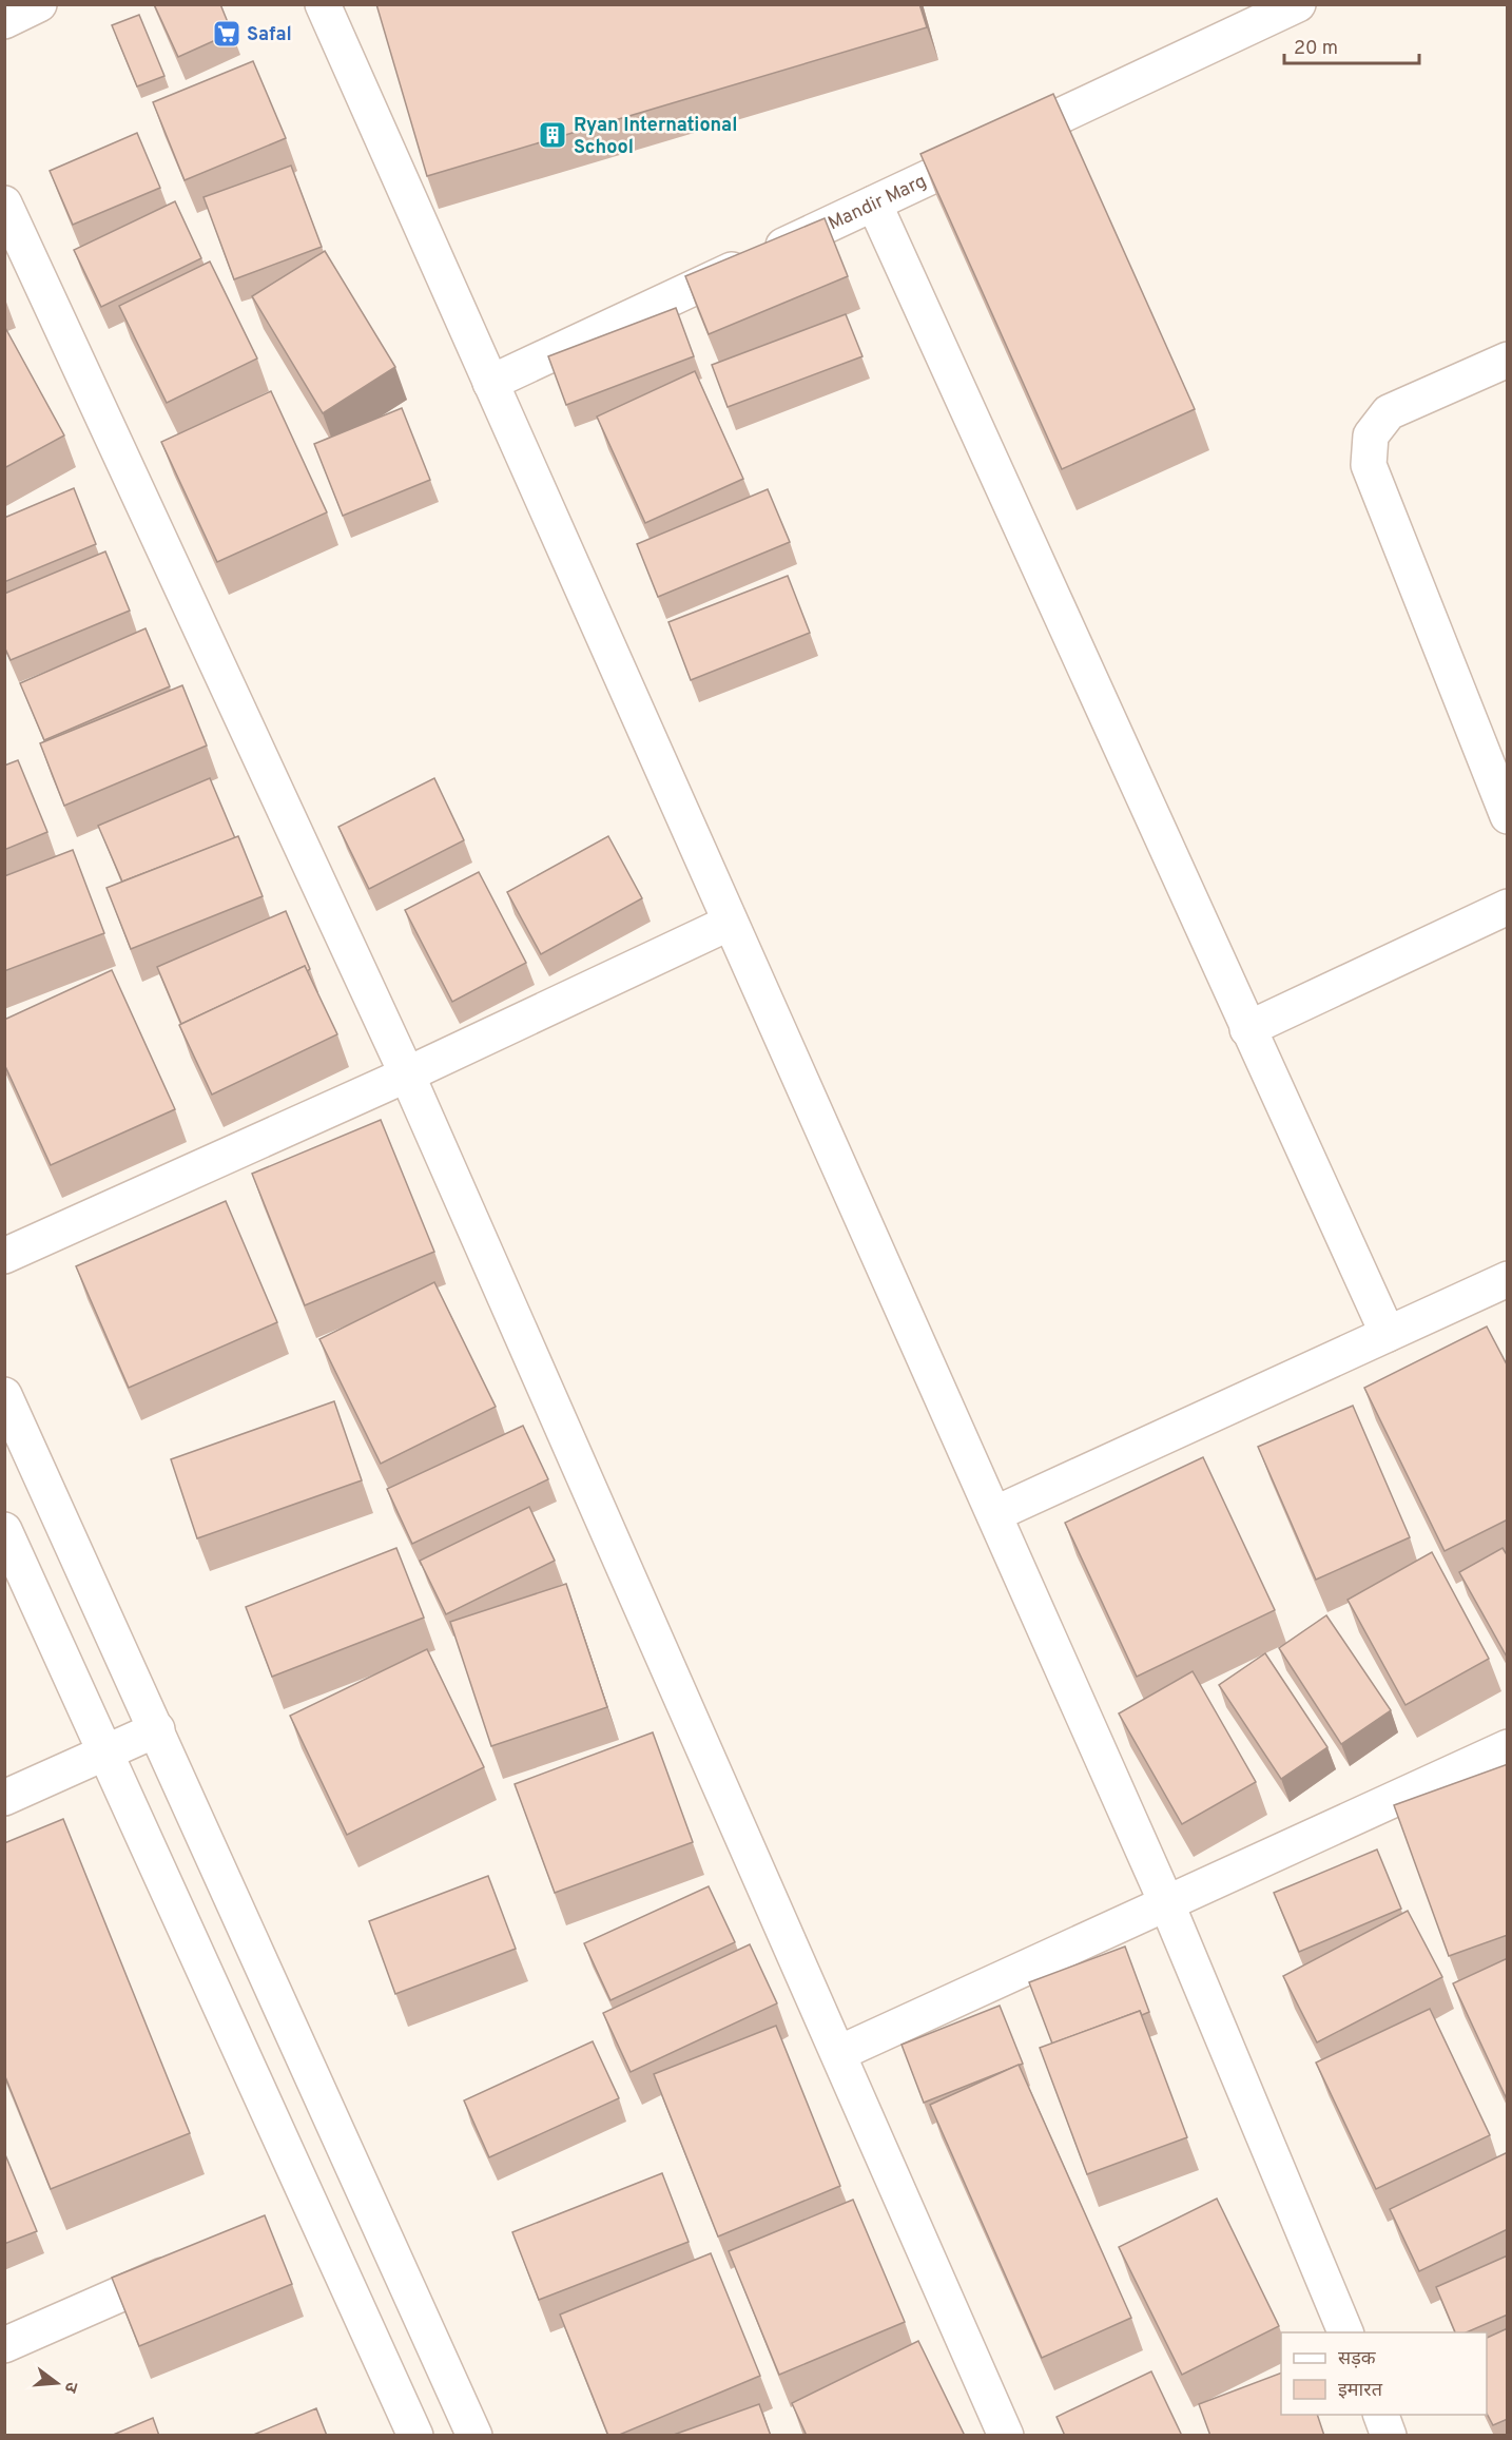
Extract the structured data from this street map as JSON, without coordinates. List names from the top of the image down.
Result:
{
  "streets": {
    "street": ["Mandir Marg"]
  },
  "places": {
    "supermarket": ["Safal"],
    "building": ["Ryan International School"]
  },
  "legend": ["सड़क", "इमारत"],
  "scale_bar": "20 m",
  "north": "right"
}
